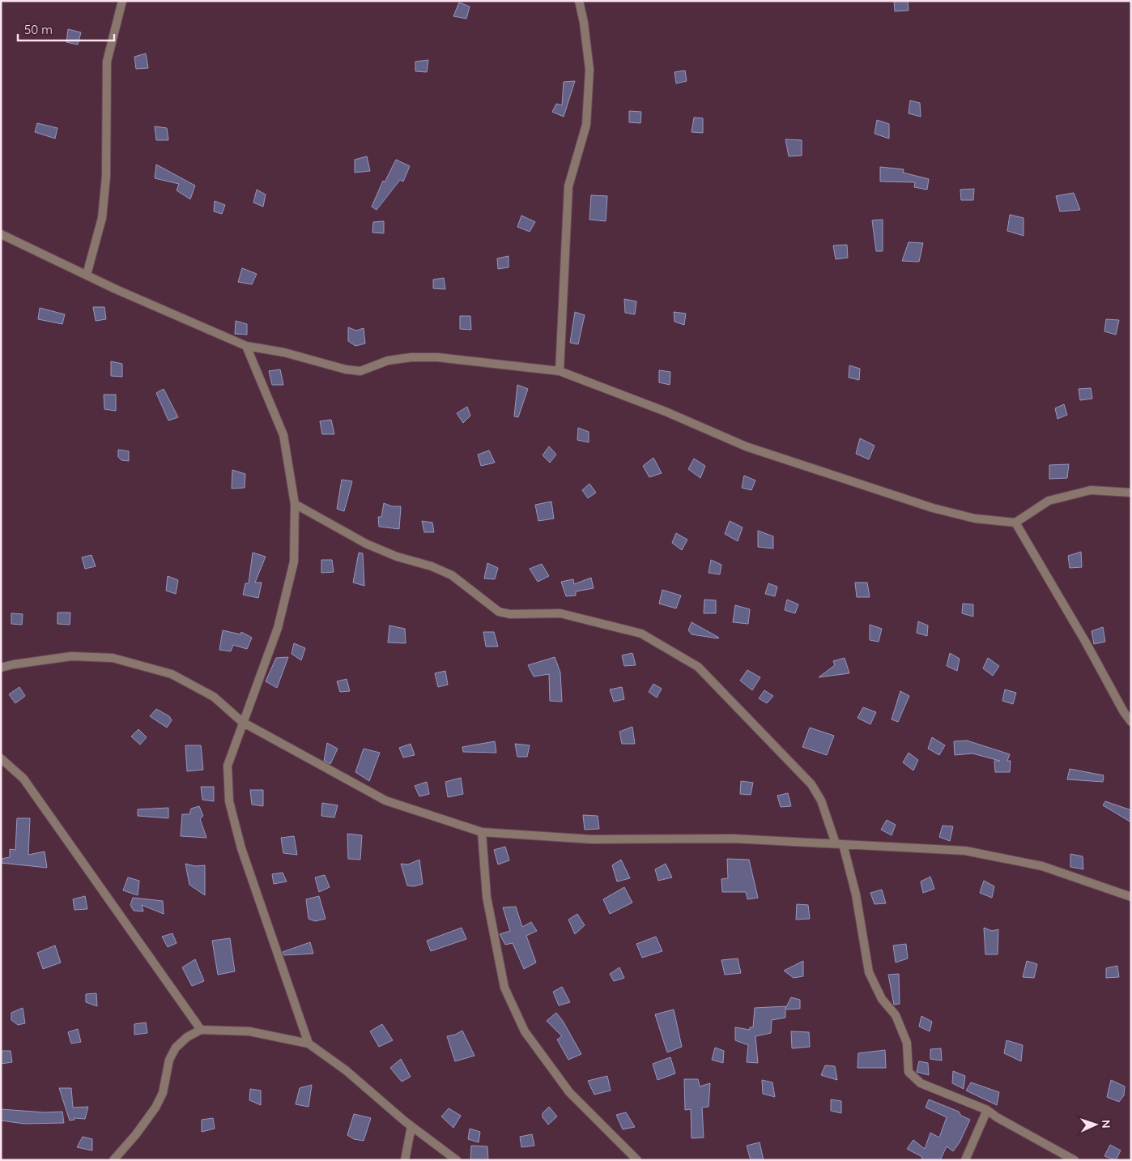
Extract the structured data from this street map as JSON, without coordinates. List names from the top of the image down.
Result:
{
  "scale_bar": "50 m",
  "north": "right"
}
